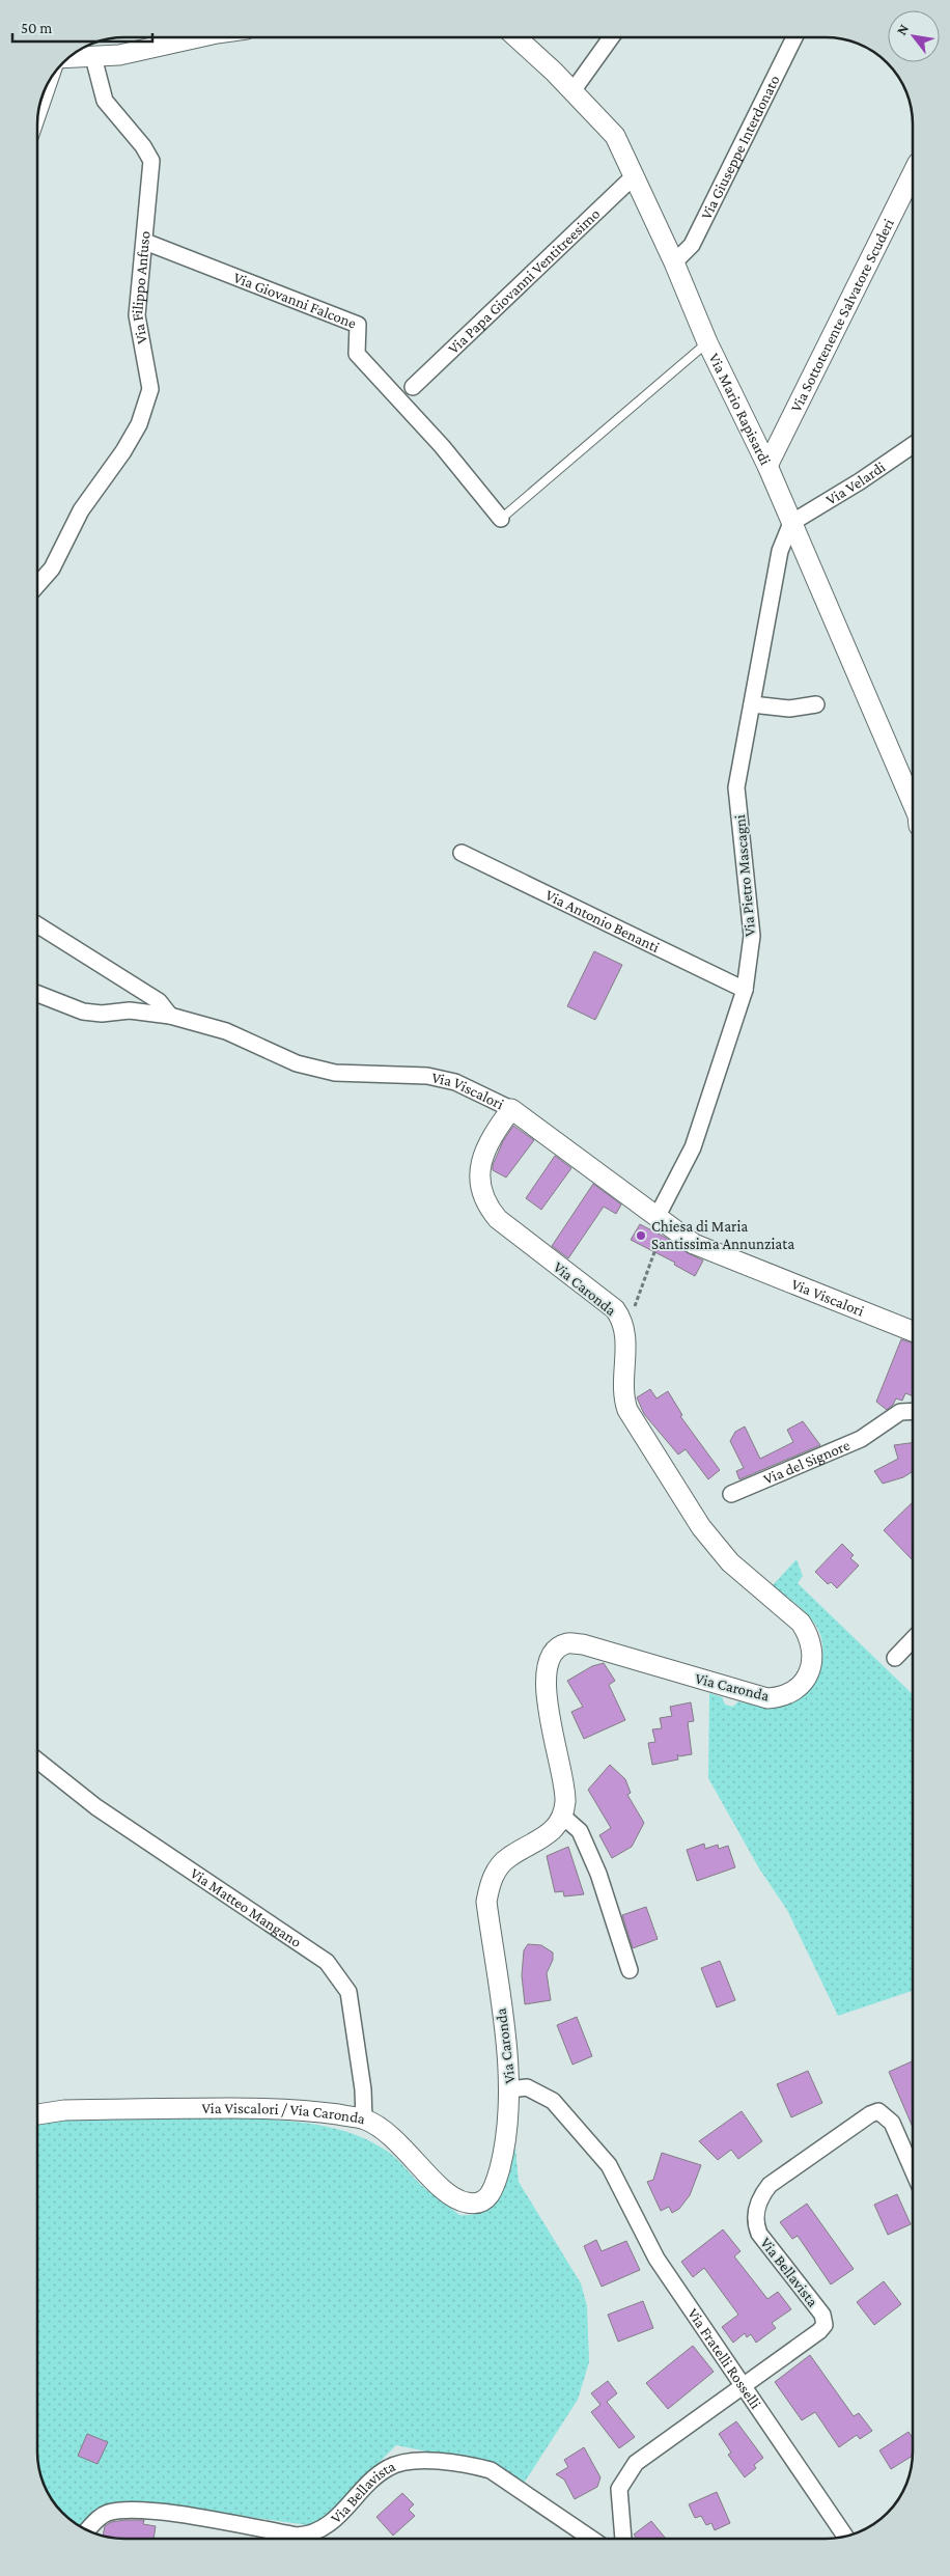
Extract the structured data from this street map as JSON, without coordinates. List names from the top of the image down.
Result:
{
  "streets": {
    "street": [
      "Via Giuseppe Interdonato",
      "Via Papa Giovanni Ventitreesimo",
      "Via Filippo Anfuso",
      "Via Giovanni Falcone",
      "Via Sottotenente Salvatore Scuderi",
      "Via Mario Rapisardi",
      "Via Velardi",
      "Via Pietro Mascagni",
      "Via Antonio Benanti",
      "Via Viscalori",
      "Via Caronda",
      "Via del Signore",
      "Via Matteo Mangano",
      "Via Viscalori / Via Caronda",
      "Via Bellavista",
      "Via Fratelli Rosselli"
    ]
  },
  "crossings": [
    ["Via Giuseppe Interdonato", "Via Mario Rapisardi"],
    ["Via Papa Giovanni Ventitreesimo", "Via Mario Rapisardi"],
    ["Via Filippo Anfuso", "Via Giovanni Falcone"],
    ["Via Sottotenente Salvatore Scuderi", "Via Mario Rapisardi"],
    ["Via Mario Rapisardi", "Via Velardi"],
    ["Via Mario Rapisardi", "Via Pietro Mascagni"],
    ["Via Velardi", "Via Pietro Mascagni"],
    ["Via Pietro Mascagni", "Via Antonio Benanti"],
    ["Via Pietro Mascagni", "Via Viscalori"],
    ["Via Viscalori", "Via Caronda"],
    ["Via Caronda", "Via Viscalori / Via Caronda"],
    ["Via Caronda", "Via Fratelli Rosselli"],
    ["Via Matteo Mangano", "Via Viscalori / Via Caronda"],
    ["Via Bellavista", "Via Fratelli Rosselli"]
  ],
  "places": ["Chiesa di Maria Santissima Annunziata"],
  "scale_bar": "50 m",
  "north": "top left"
}
